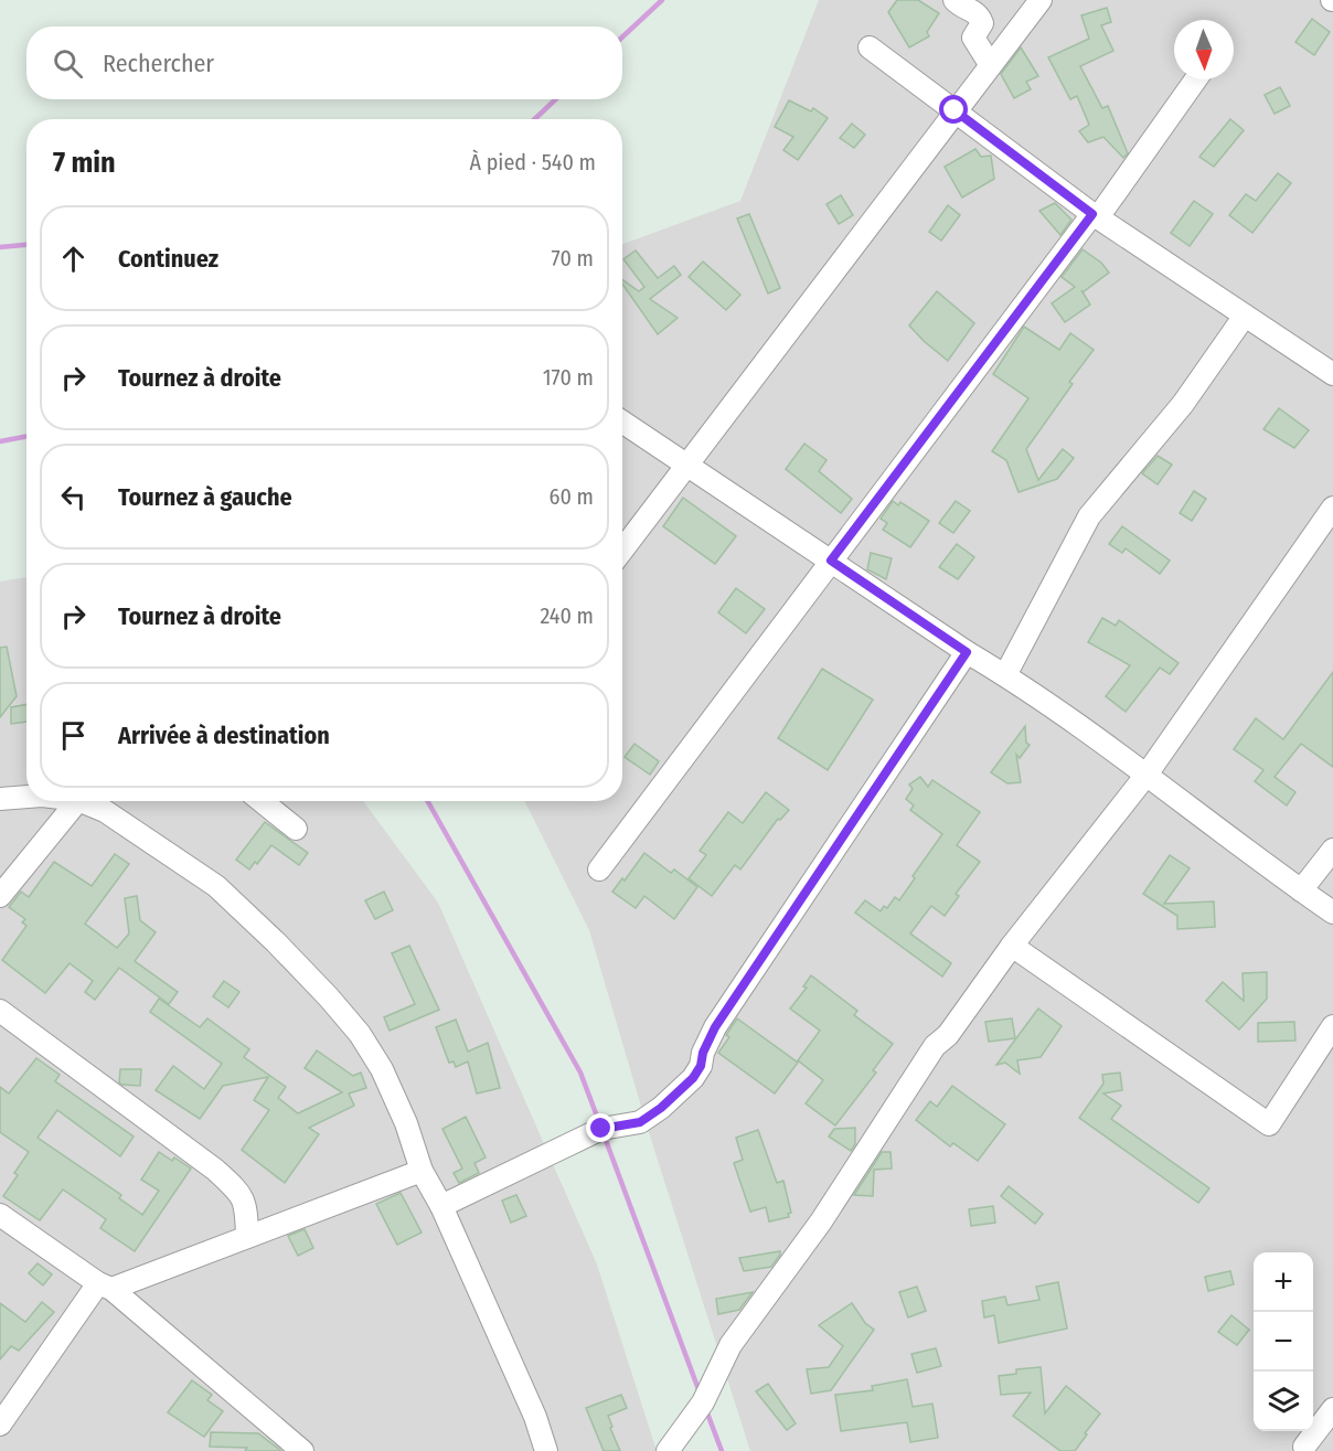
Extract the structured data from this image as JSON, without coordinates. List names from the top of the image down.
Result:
{
  "north": "bottom",
  "page": {
    "search": "Rechercher",
    "heading": ["7 min", "À pied · 540 m"],
    "list": [
      ["Continuez", "70 m"],
      ["Tournez à droite", "170 m"],
      ["Tournez à gauche", "60 m"],
      ["Tournez à droite", "240 m"],
      "Arrivée à destination"
    ],
    "map_buttons": ["+", "−"]
  }
}
